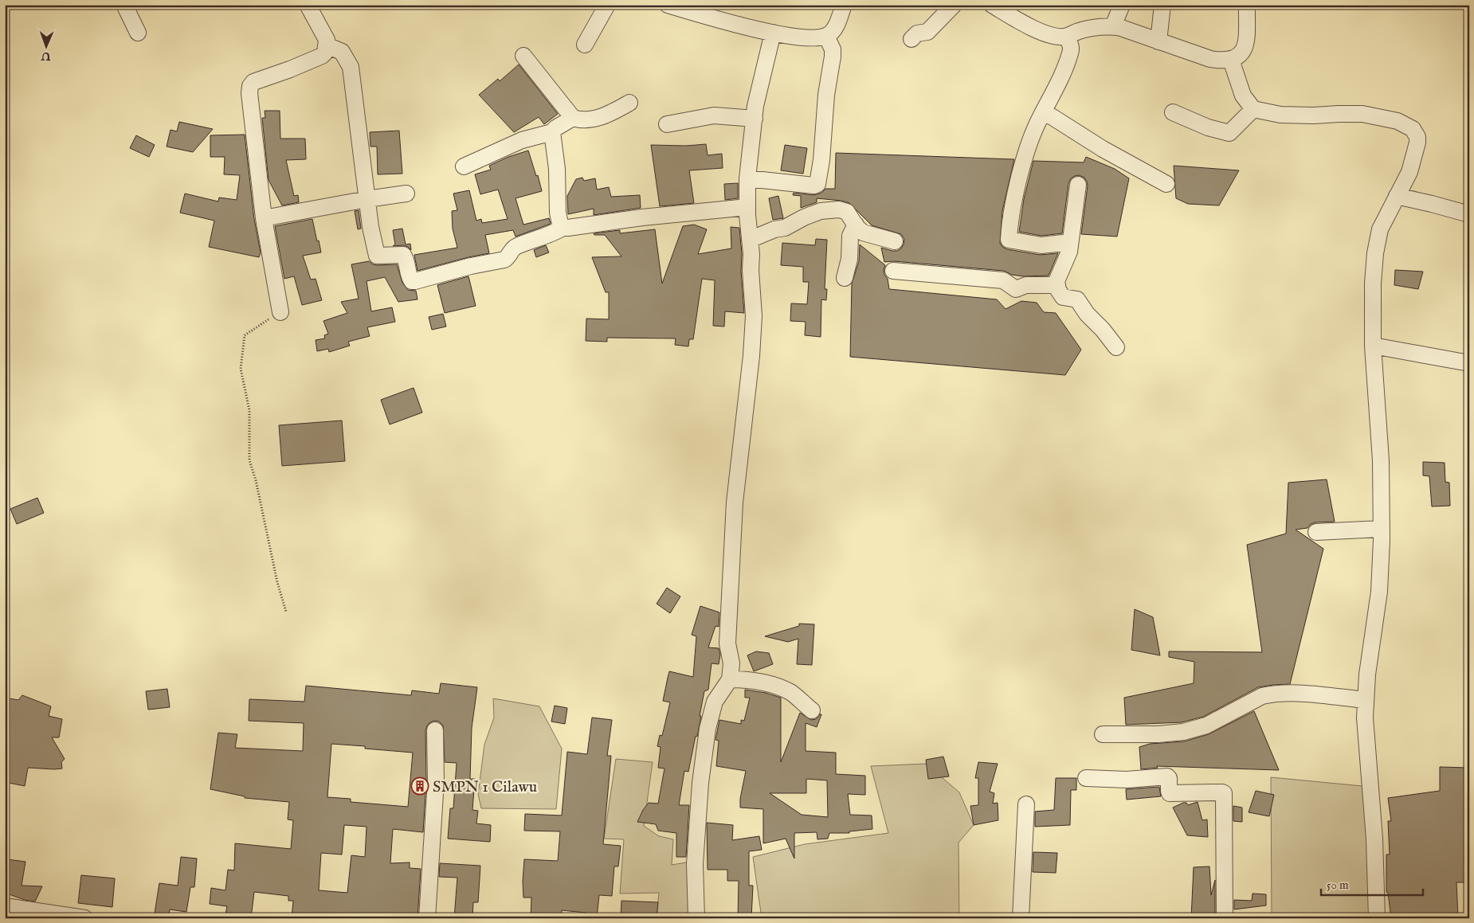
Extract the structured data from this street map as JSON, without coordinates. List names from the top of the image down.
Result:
{
  "places": {
    "building": ["SMPN 1 Cilawu"]
  },
  "scale_bar": "50 m",
  "north": "bottom"
}
